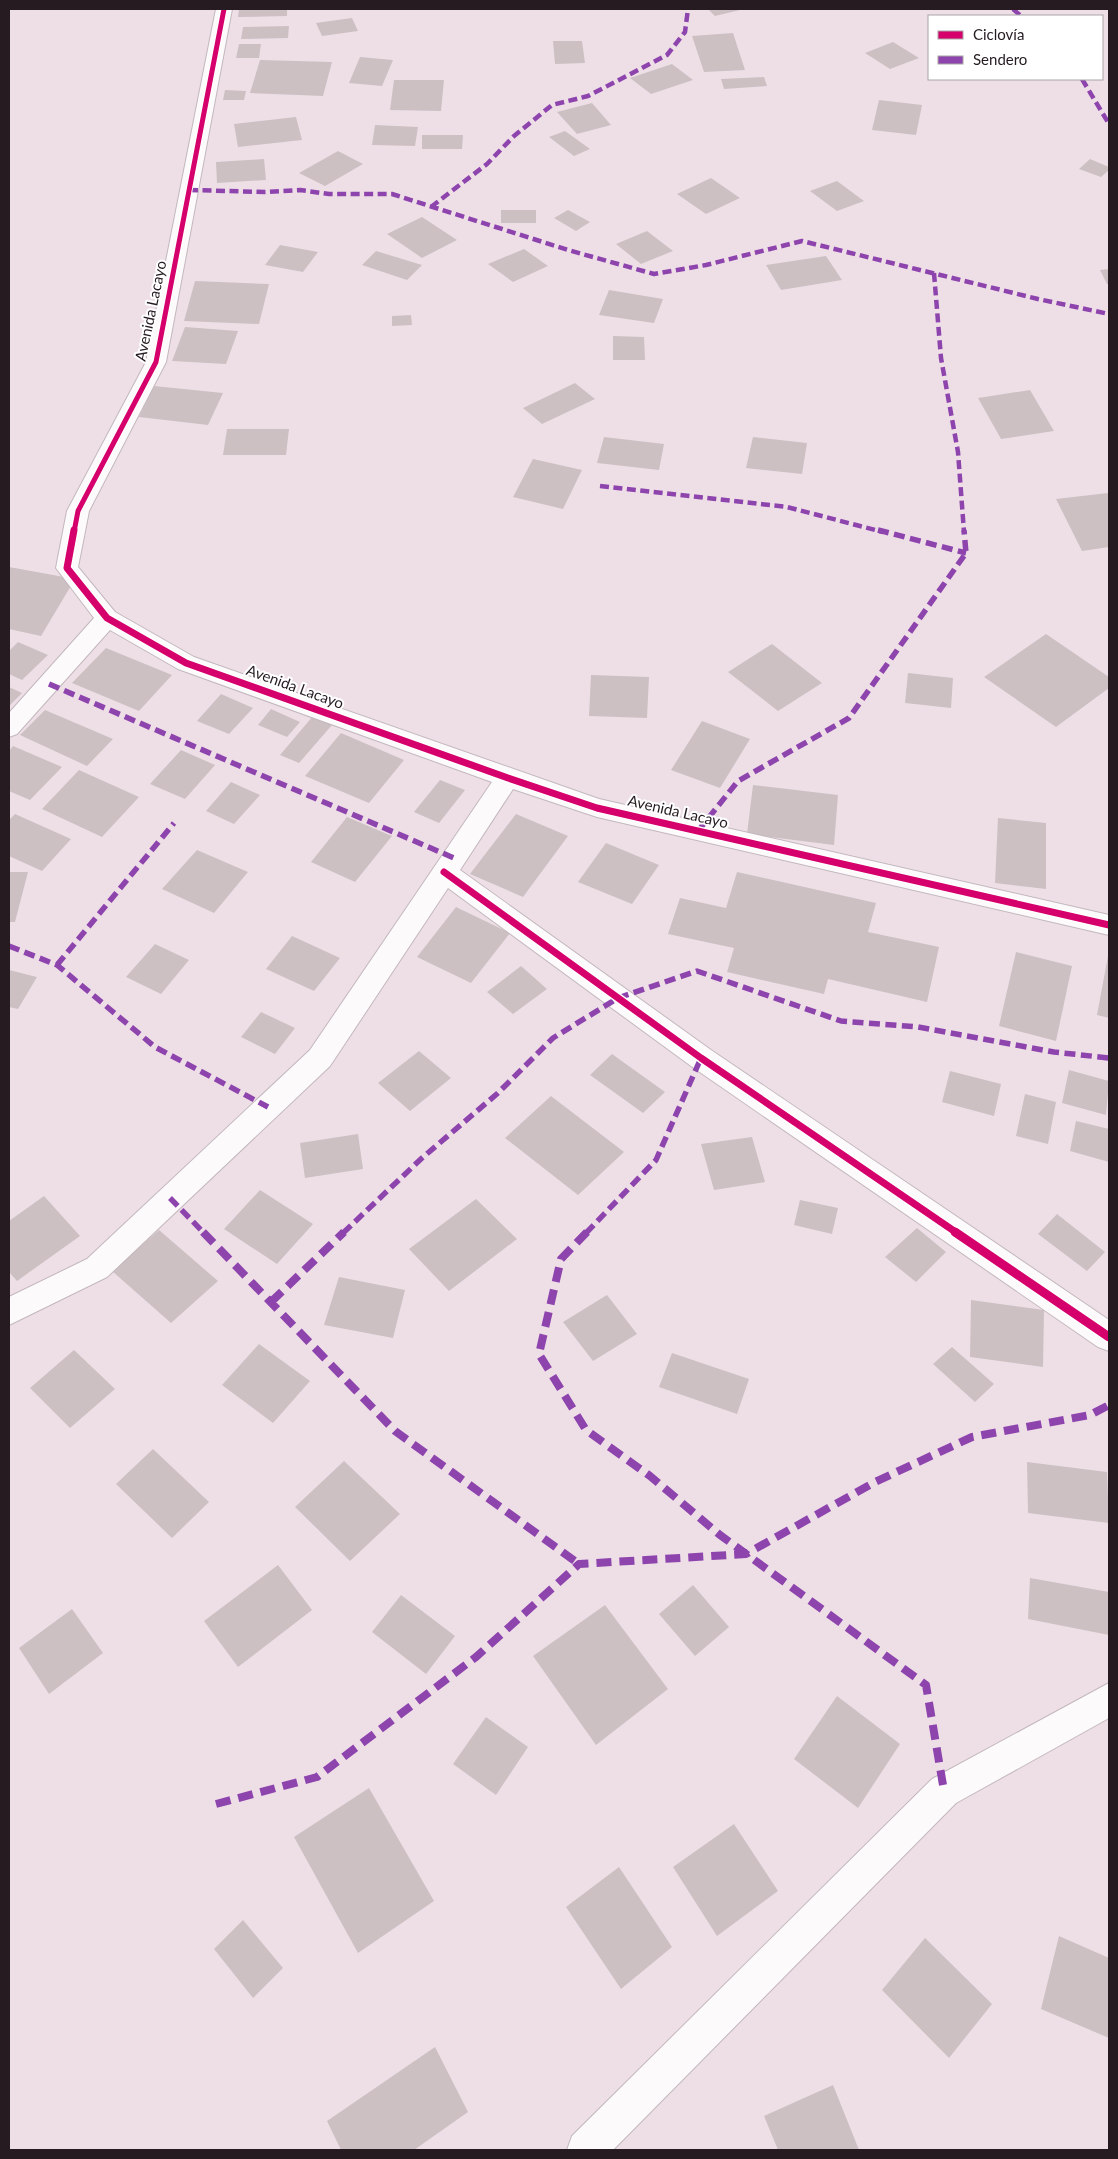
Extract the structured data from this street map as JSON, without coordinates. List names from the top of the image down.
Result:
{
  "streets": {
    "street": ["Avenida Lacayo"]
  },
  "legend": ["Ciclovía", "Sendero"]
}
